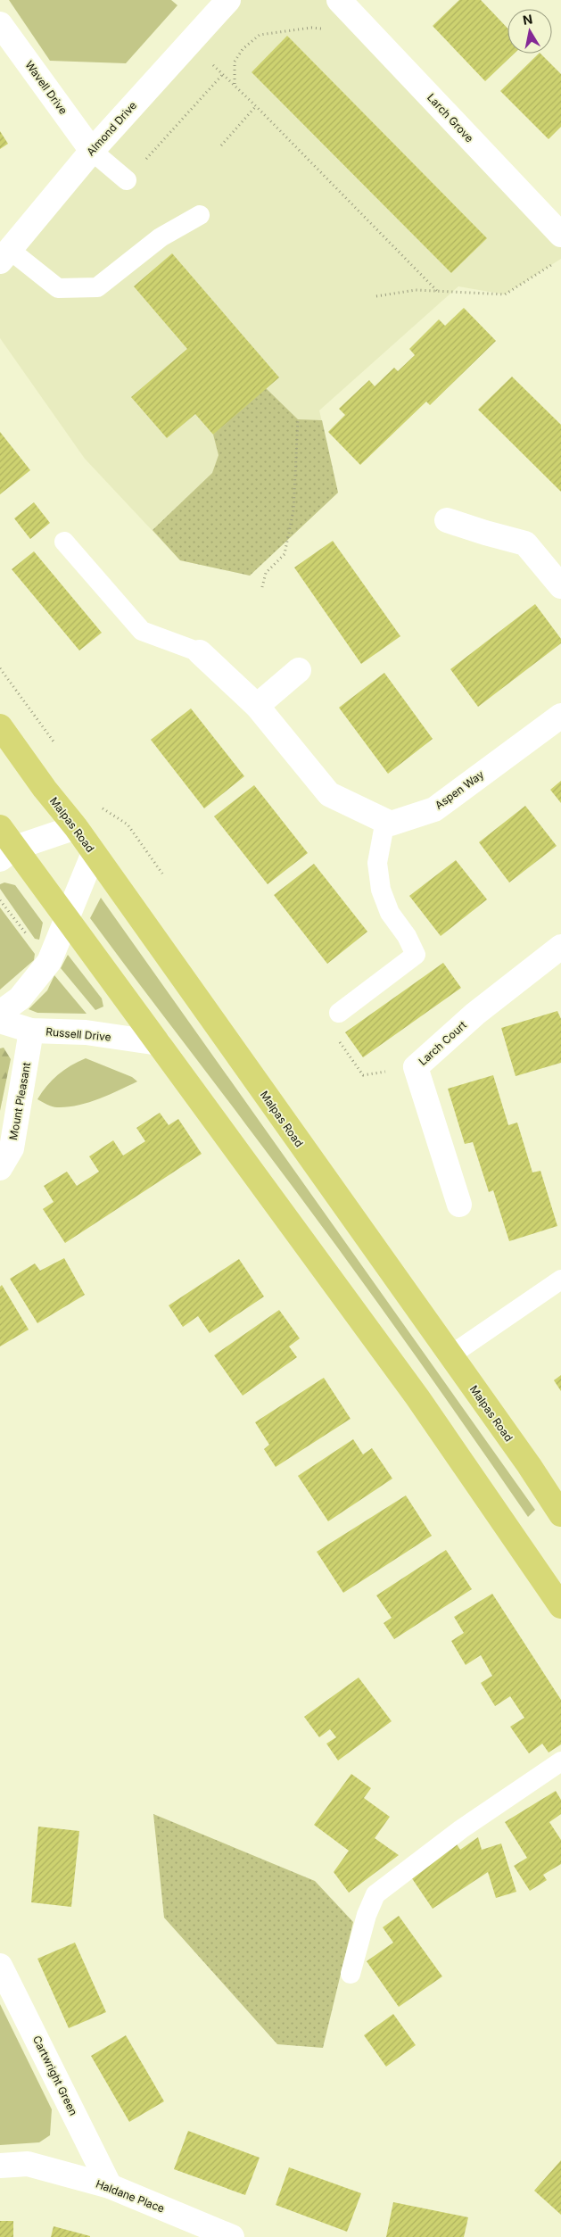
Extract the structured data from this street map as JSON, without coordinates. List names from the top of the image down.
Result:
{
  "streets": {
    "main road": ["Malpas Road"],
    "street": [
      "Wavell Drive",
      "Larch Grove",
      "Almond Drive",
      "Aspen Way",
      "Russell Drive",
      "Larch Court",
      "Mount Pleasant",
      "Cartwright Green",
      "Haldane Place"
    ]
  },
  "crossings": [
    ["Wavell Drive", "Almond Drive"],
    ["Russell Drive", "Mount Pleasant"],
    ["Cartwright Green", "Haldane Place"]
  ],
  "north": "top"
}
